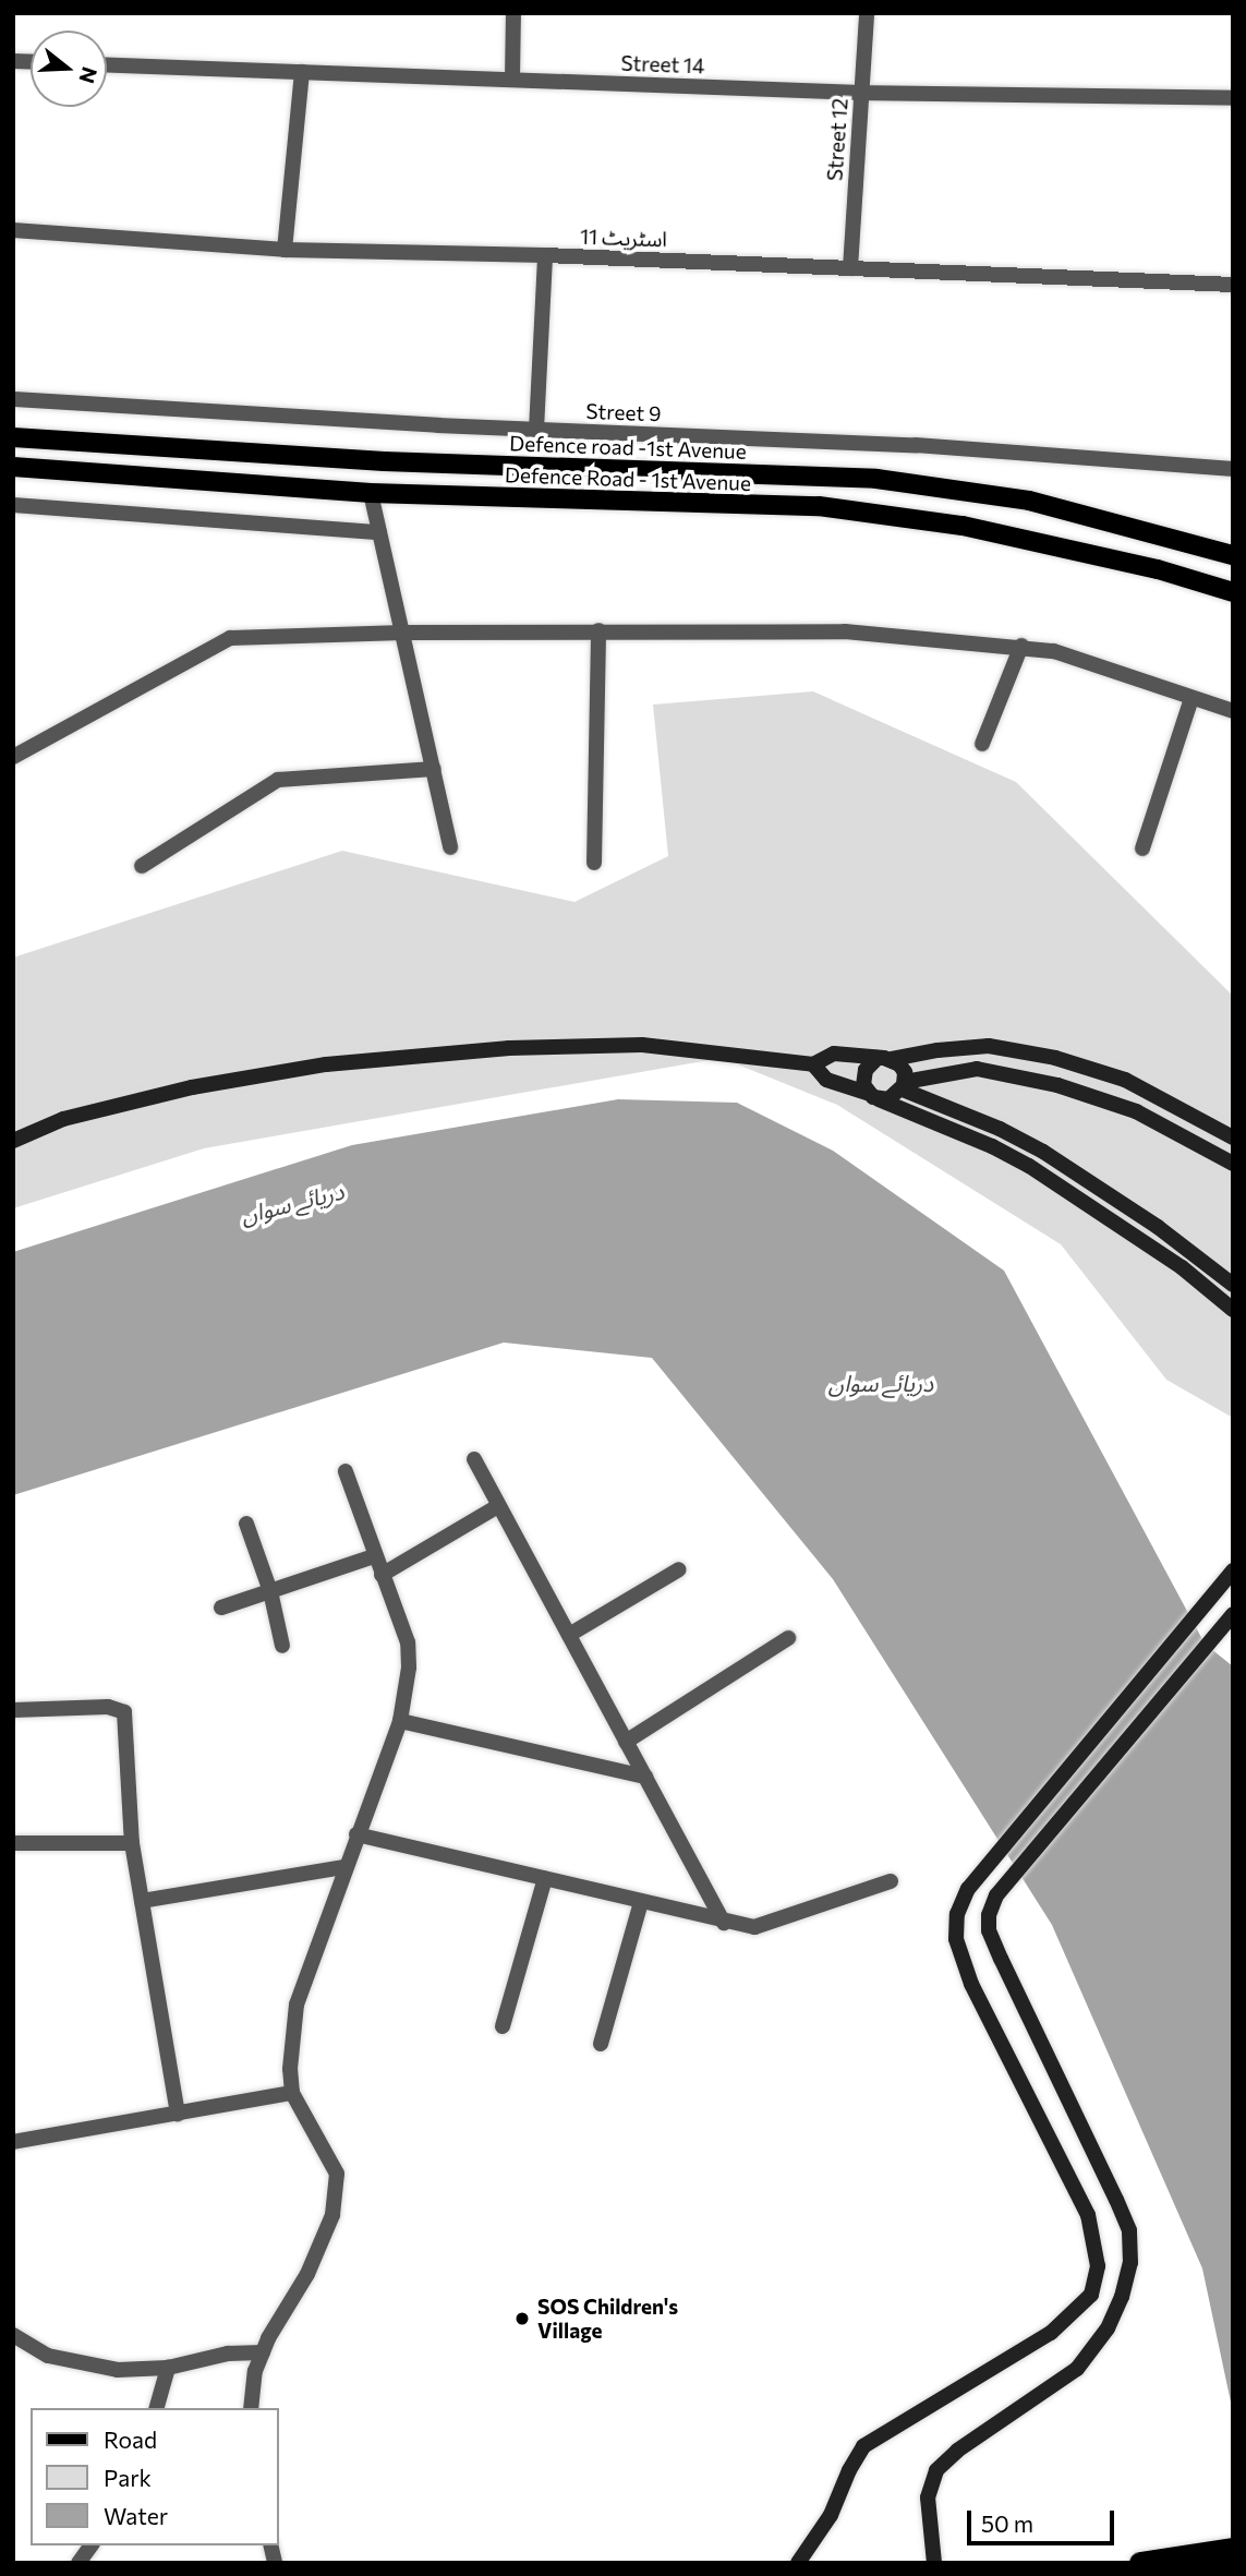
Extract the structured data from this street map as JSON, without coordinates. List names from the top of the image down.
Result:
{
  "streets": {
    "main road": ["Defence road -1st Avenue", "Defence Road - 1st Avenue"],
    "street": [
      "Street 14",
      "Street 12",
      "اسٹریٹ 11",
      "Street 9"
    ]
  },
  "crossings": [
    ["Street 14", "Street 12"],
    ["Street 12", "اسٹریٹ 11"]
  ],
  "water": ["دریائے سواں"],
  "places": ["SOS Children's Village"],
  "legend": ["Road", "Park", "Water"],
  "scale_bar": "50 m",
  "north": "right"
}
